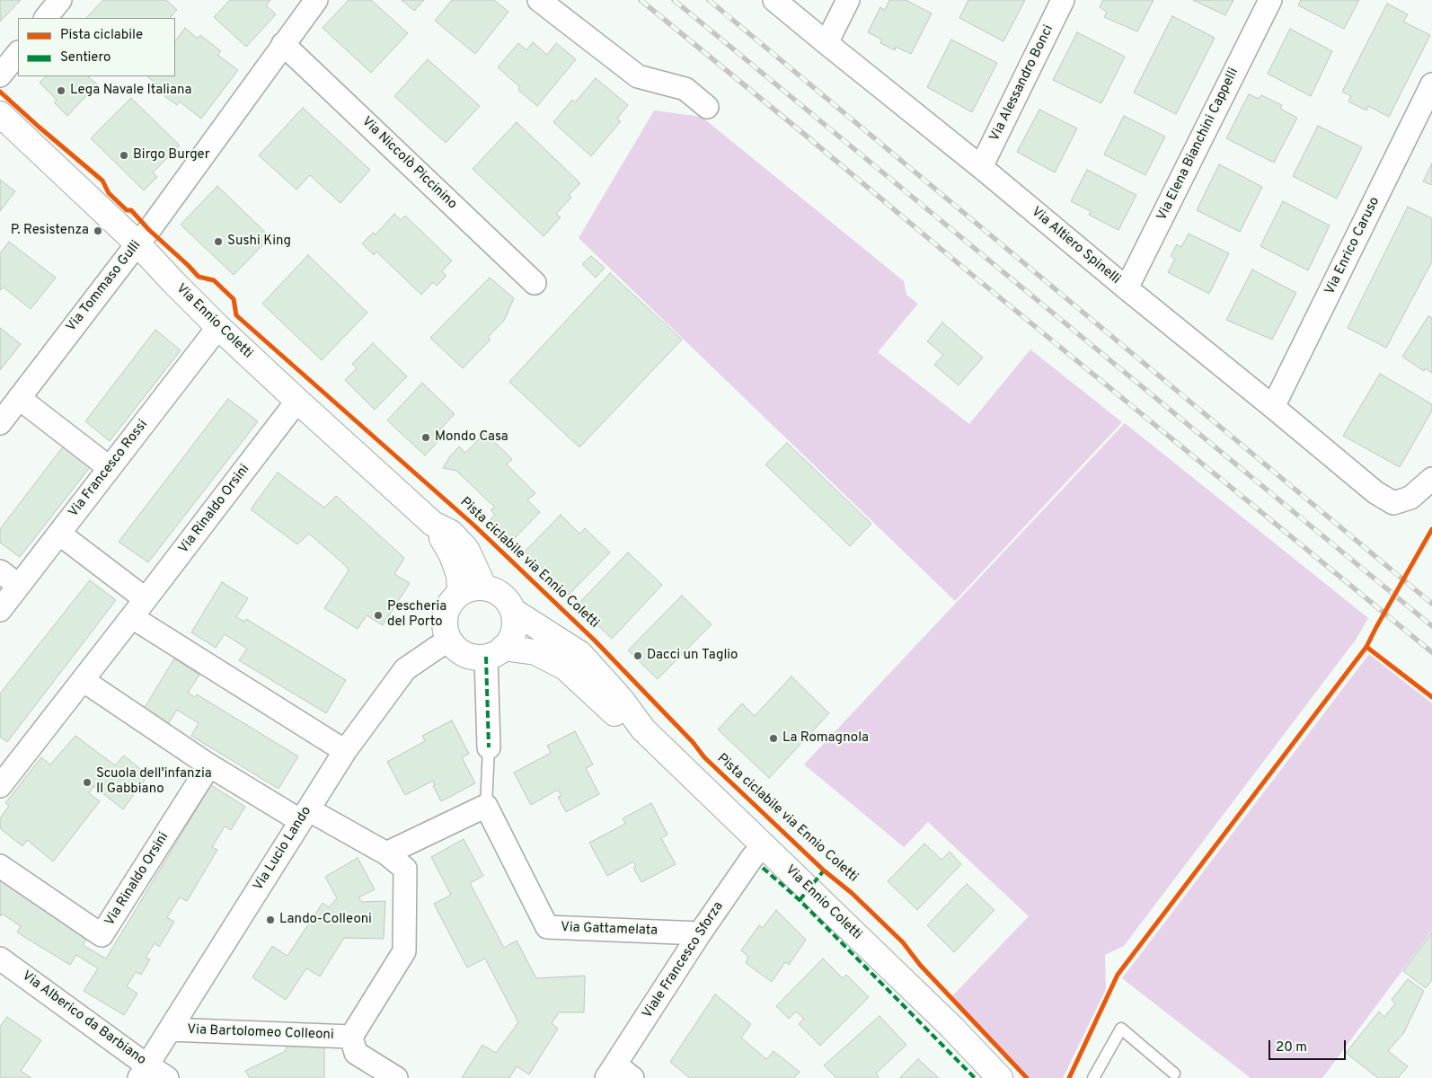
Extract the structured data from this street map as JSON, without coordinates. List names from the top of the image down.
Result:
{
  "streets": {
    "street": [
      "Via Alessandro Bonci",
      "Via Elena Bianchini Cappelli",
      "Via Niccolò Piccinino",
      "Via Altiero Spinelli",
      "Via Enrico Caruso",
      "Via Tommaso Gulli",
      "Via Ennio Coletti",
      "Via Francesco Rossi",
      "Via Rinaldo Orsini",
      "Via Lucio Lando",
      "Via Gattamelata",
      "Viale Francesco Sforza",
      "Via Alberico da Barbiano",
      "Via Bartolomeo Colleoni"
    ],
    "cycle path": ["Pista ciclabile via Ennio Coletti"]
  },
  "crossings": [
    ["Via Alessandro Bonci", "Via Altiero Spinelli"],
    ["Via Elena Bianchini Cappelli", "Via Altiero Spinelli"],
    ["Via Niccolò Piccinino", "Via Tommaso Gulli"],
    ["Via Altiero Spinelli", "Via Enrico Caruso"],
    ["Via Tommaso Gulli", "Via Ennio Coletti"],
    ["Via Ennio Coletti", "Via Francesco Rossi"],
    ["Via Ennio Coletti", "Via Rinaldo Orsini"],
    ["Via Ennio Coletti", "Via Lucio Lando"],
    ["Via Ennio Coletti", "Via Gattamelata"],
    ["Via Ennio Coletti", "Viale Francesco Sforza"],
    ["Via Lucio Lando", "Via Gattamelata"],
    ["Via Lucio Lando", "Via Alberico da Barbiano"],
    ["Via Lucio Lando", "Via Bartolomeo Colleoni"],
    ["Via Gattamelata", "Viale Francesco Sforza"]
  ],
  "places": [
    "Lega Navale Italiana",
    "Birgo Burger",
    "P. Resistenza",
    "Sushi King",
    "Mondo Casa",
    "Pescheria del Porto",
    "Dacci un Taglio",
    "La Romagnola",
    "Scuola dell'infanzia Il Gabbiano",
    "Lando-Colleoni"
  ],
  "legend": ["Pista ciclabile", "Sentiero"],
  "scale_bar": "20 m"
}
